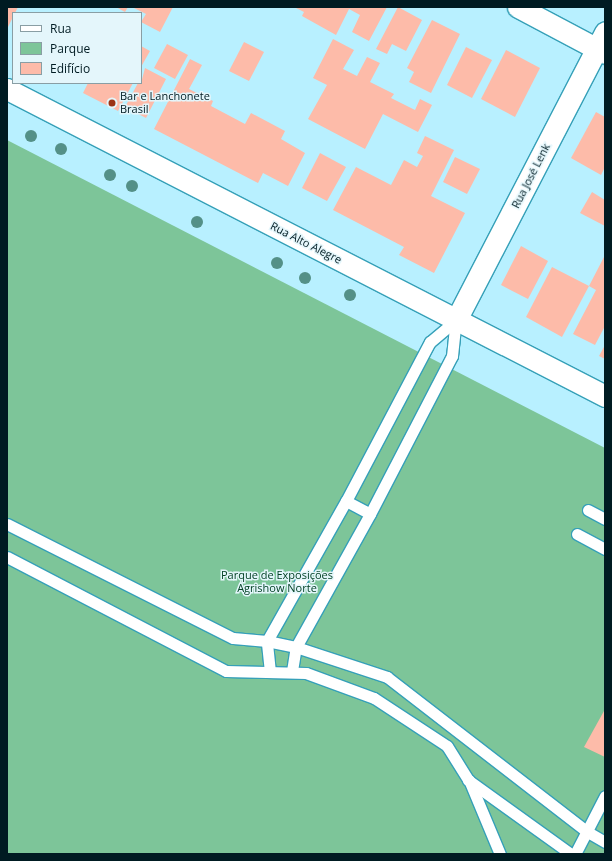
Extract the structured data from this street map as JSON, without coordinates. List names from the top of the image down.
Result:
{
  "streets": {
    "street": ["Rua José Lenk", "Rua Alto Alegre"]
  },
  "crossings": [
    ["Rua José Lenk", "Rua Alto Alegre"]
  ],
  "parks": ["Parque de Exposições Agrishow Norte"],
  "places": ["Bar e Lanchonete Brasil"],
  "legend": ["Rua", "Parque", "Edifício"]
}
